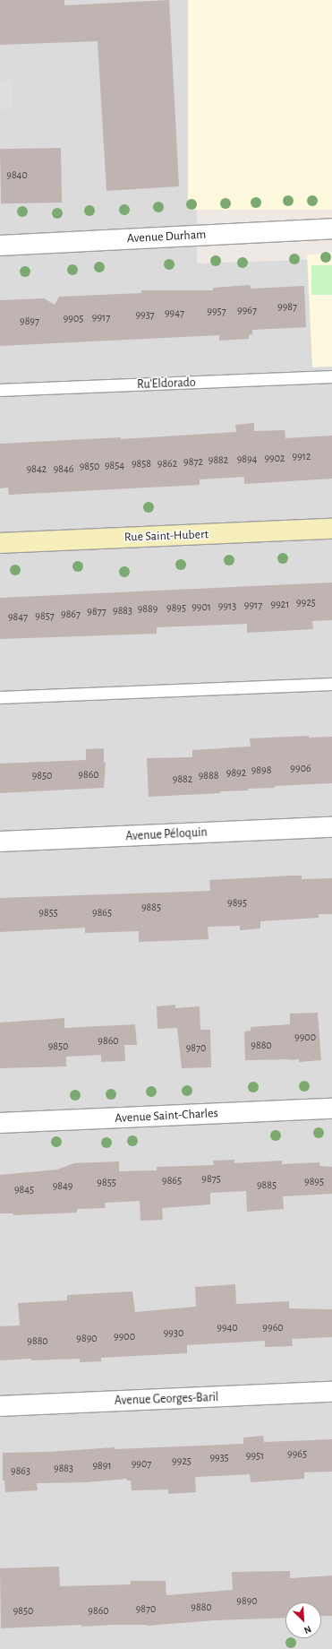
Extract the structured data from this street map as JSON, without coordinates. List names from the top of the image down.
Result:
{
  "streets": {
    "main road": ["Rue Saint-Hubert"],
    "street": [
      "Avenue Durham",
      "Avenue Péloquin",
      "Avenue Saint-Charles",
      "Avenue Georges-Baril"
    ],
    "lane": ["Ru’Eldorado"]
  },
  "house_numbers": [
    "9840",
    "9987",
    "9967",
    "9957",
    "9947",
    "9937",
    "9917",
    "9905",
    "9897",
    "9912",
    "9902",
    "9894",
    "9882",
    "9872",
    "9858",
    "9862",
    "9854",
    "9850",
    "9842",
    "9846",
    "9925",
    "9921",
    "9917",
    "9913",
    "9901",
    "9895",
    "9889",
    "9883",
    "9877",
    "9867",
    "9857",
    "9847",
    "9906",
    "9898",
    "9892",
    "9860",
    "9850",
    "9888",
    "9882",
    "9895",
    "9885",
    "9855",
    "9865",
    "9900",
    "9860",
    "9880",
    "9850",
    "9870",
    "9875",
    "9865",
    "9895",
    "9855",
    "9885",
    "9849",
    "9845",
    "9940",
    "9960",
    "9930",
    "9900",
    "9890",
    "9880",
    "9965",
    "9951",
    "9935",
    "9925",
    "9907",
    "9891",
    "9883",
    "9863",
    "9890",
    "9880",
    "9870",
    "9850",
    "9860"
  ],
  "north": "bottom right"
}
